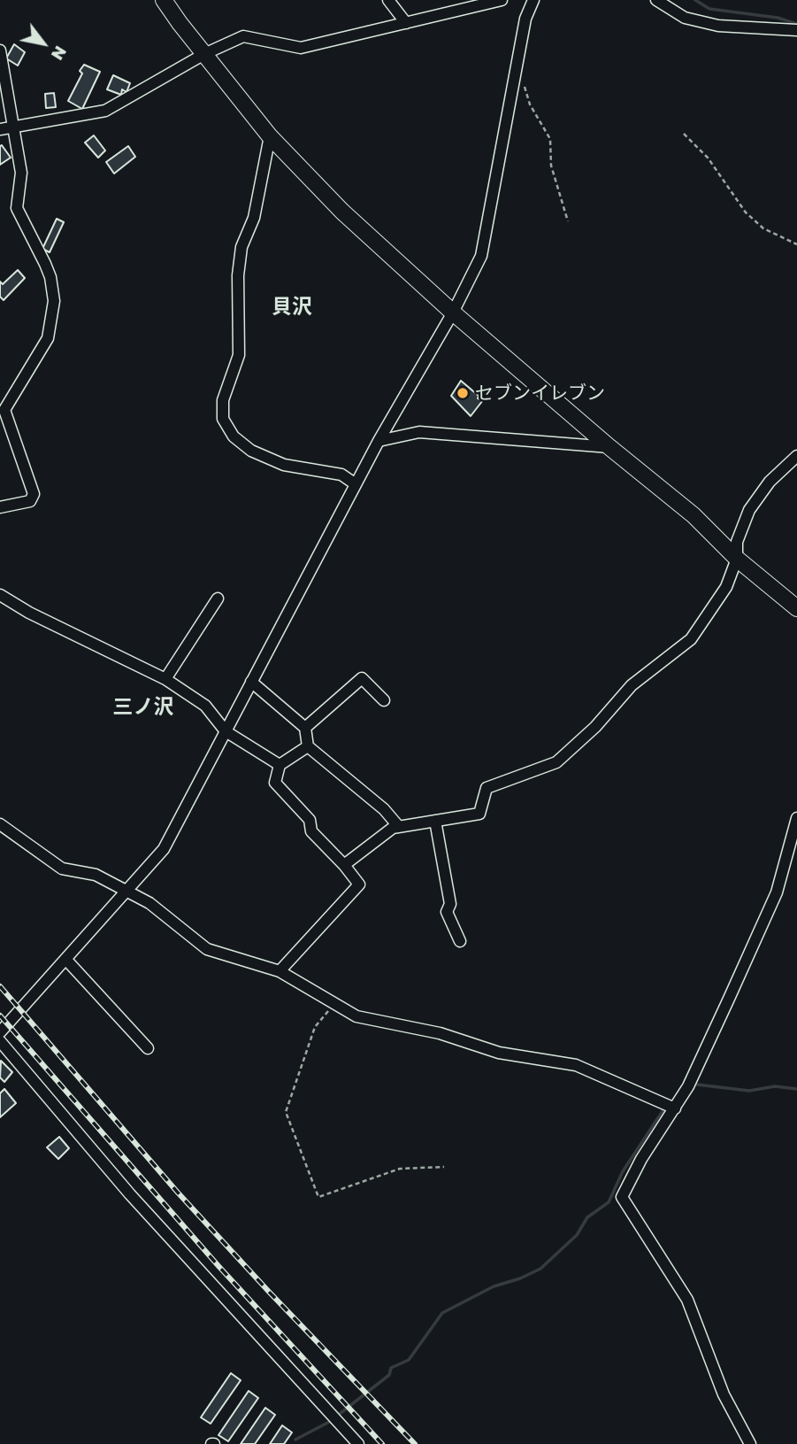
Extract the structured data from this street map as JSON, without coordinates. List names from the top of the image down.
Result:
{
  "districts": ["貝沢", "三ノ沢"],
  "places": ["セブンイレブン"],
  "north": "bottom right"
}
